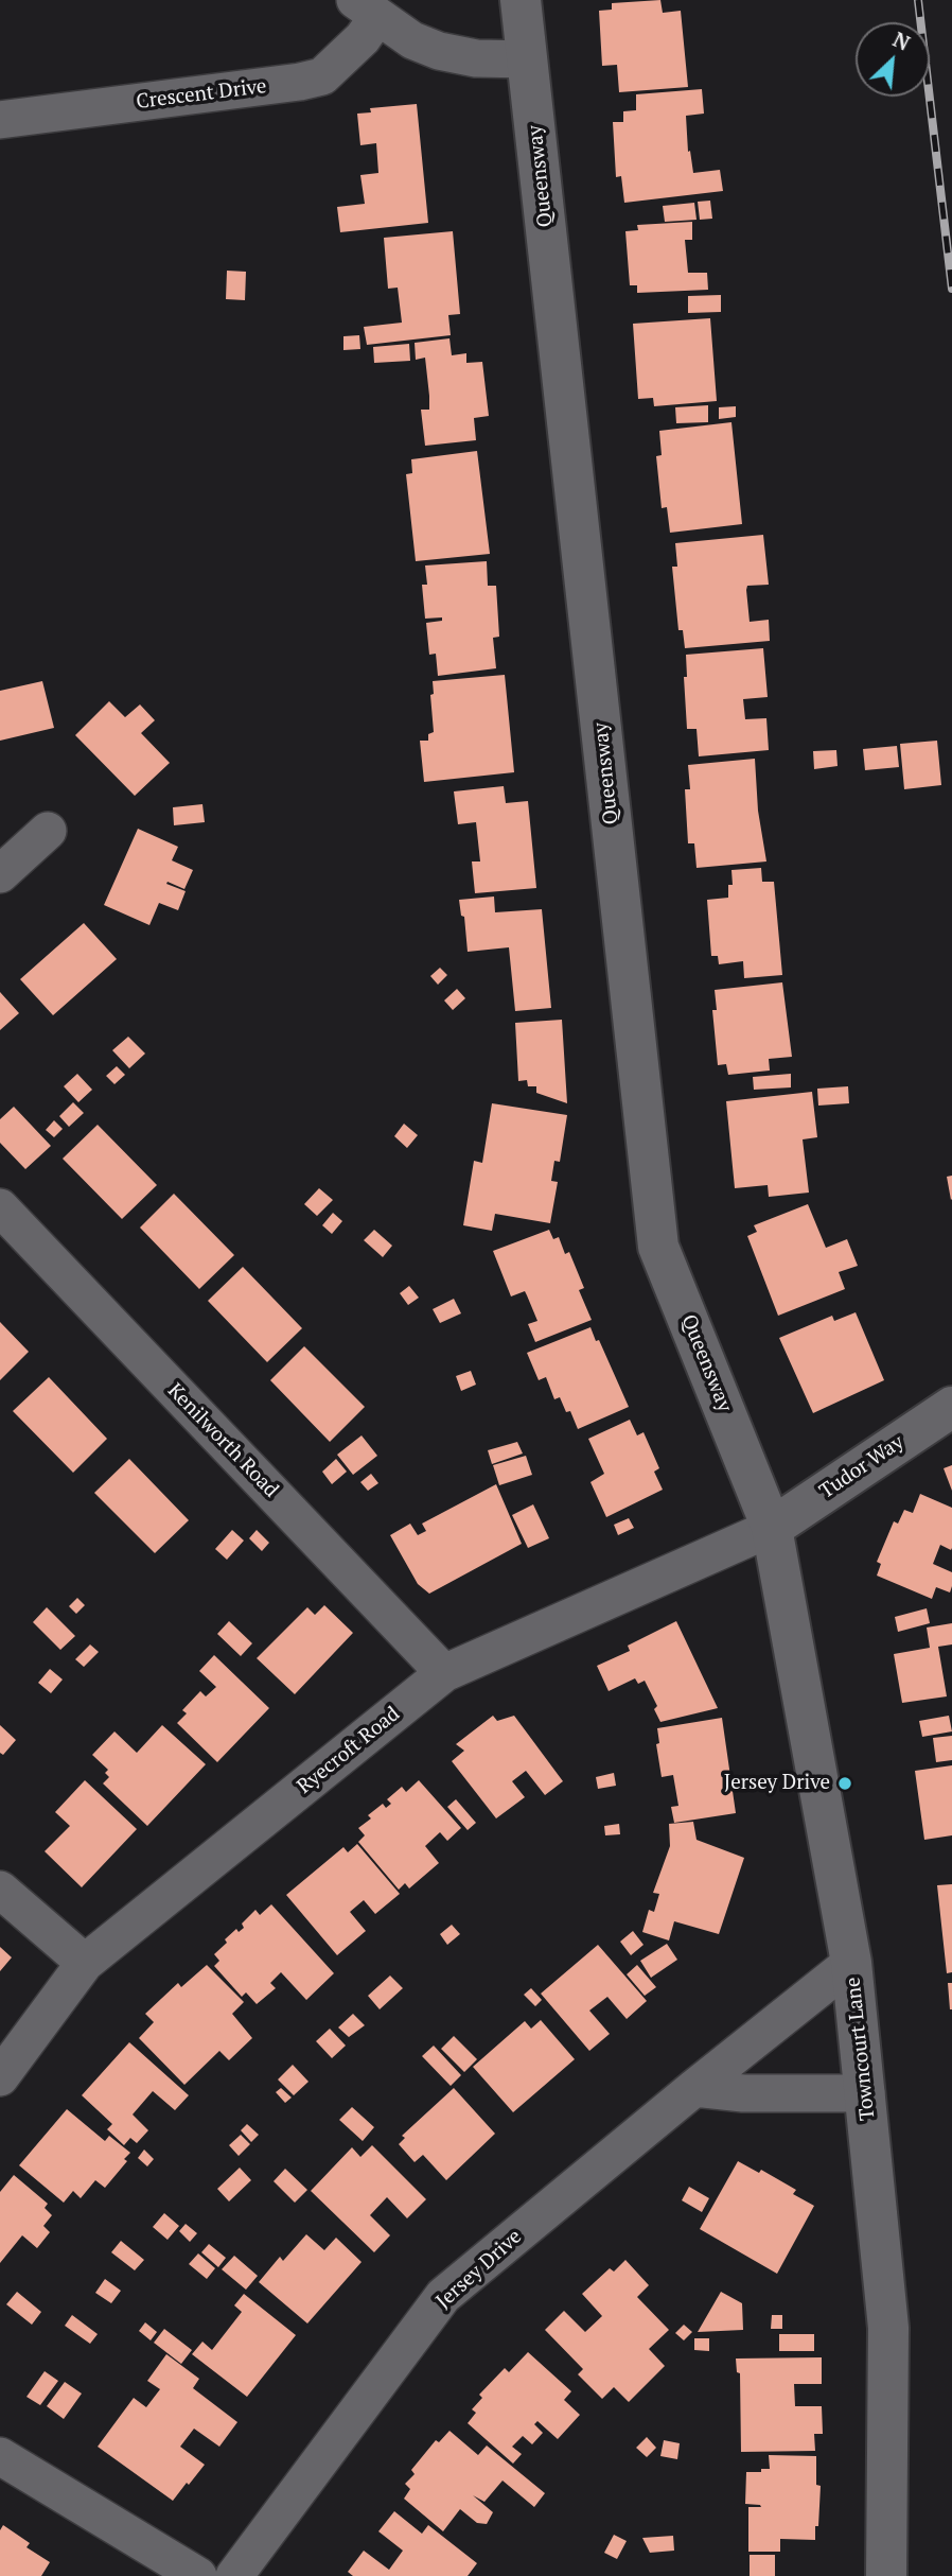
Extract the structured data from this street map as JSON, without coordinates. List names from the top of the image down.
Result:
{
  "streets": {
    "street": [
      "Crescent Drive",
      "Queensway",
      "Kenilworth Road",
      "Tudor Way",
      "Ryecroft Road",
      "Towncourt Lane",
      "Jersey Drive"
    ]
  },
  "crossings": [
    ["Queensway", "Tudor Way"],
    ["Queensway", "Ryecroft Road"],
    ["Queensway", "Towncourt Lane"],
    ["Kenilworth Road", "Ryecroft Road"],
    ["Tudor Way", "Ryecroft Road"],
    ["Tudor Way", "Towncourt Lane"],
    ["Ryecroft Road", "Towncourt Lane"],
    ["Towncourt Lane", "Jersey Drive"]
  ],
  "places": ["Jersey Drive"],
  "north": "top right"
}
